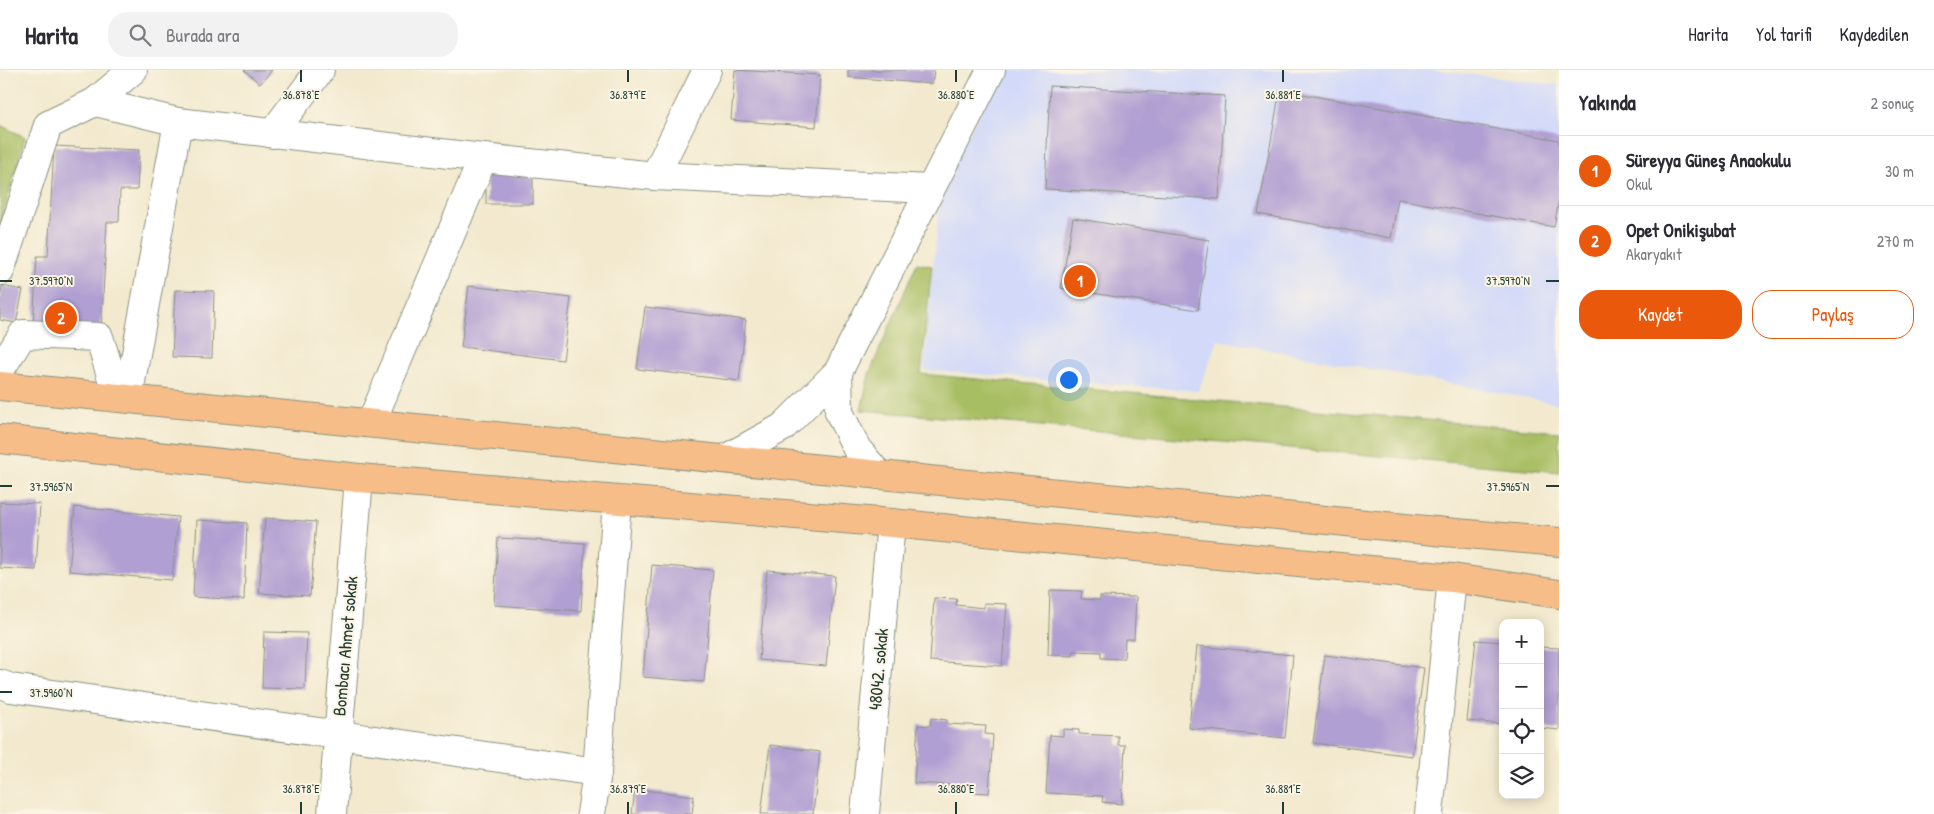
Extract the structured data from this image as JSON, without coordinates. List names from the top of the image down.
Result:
{
  "streets": {
    "street": ["Bombacı Ahmet sokak", "48042. sokak"]
  },
  "page": {
    "header": "Harita",
    "search": "Burada ara",
    "nav": ["Harita", "Yol tarifi", "Kaydedilen"],
    "heading": ["Yakında", "2 sonuç"],
    "list": [
      {
        "mark": "1",
        "name": "Süreyya Güneş Anaokulu",
        "note": "Okul",
        "value": "30 m"
      },
      {
        "mark": "2",
        "name": "Opet Onikişubat",
        "note": "Akaryakıt",
        "value": "270 m"
      }
    ],
    "pins": ["1", "2"],
    "buttons": ["Kaydet", "Paylaş"],
    "map_buttons": ["+", "−"]
  },
  "coordinates": [
    "36.878°E",
    "36.879°E",
    "36.880°E",
    "36.881°E",
    "37.5970°N",
    "37.5965°N",
    "37.5960°N"
  ]
}
